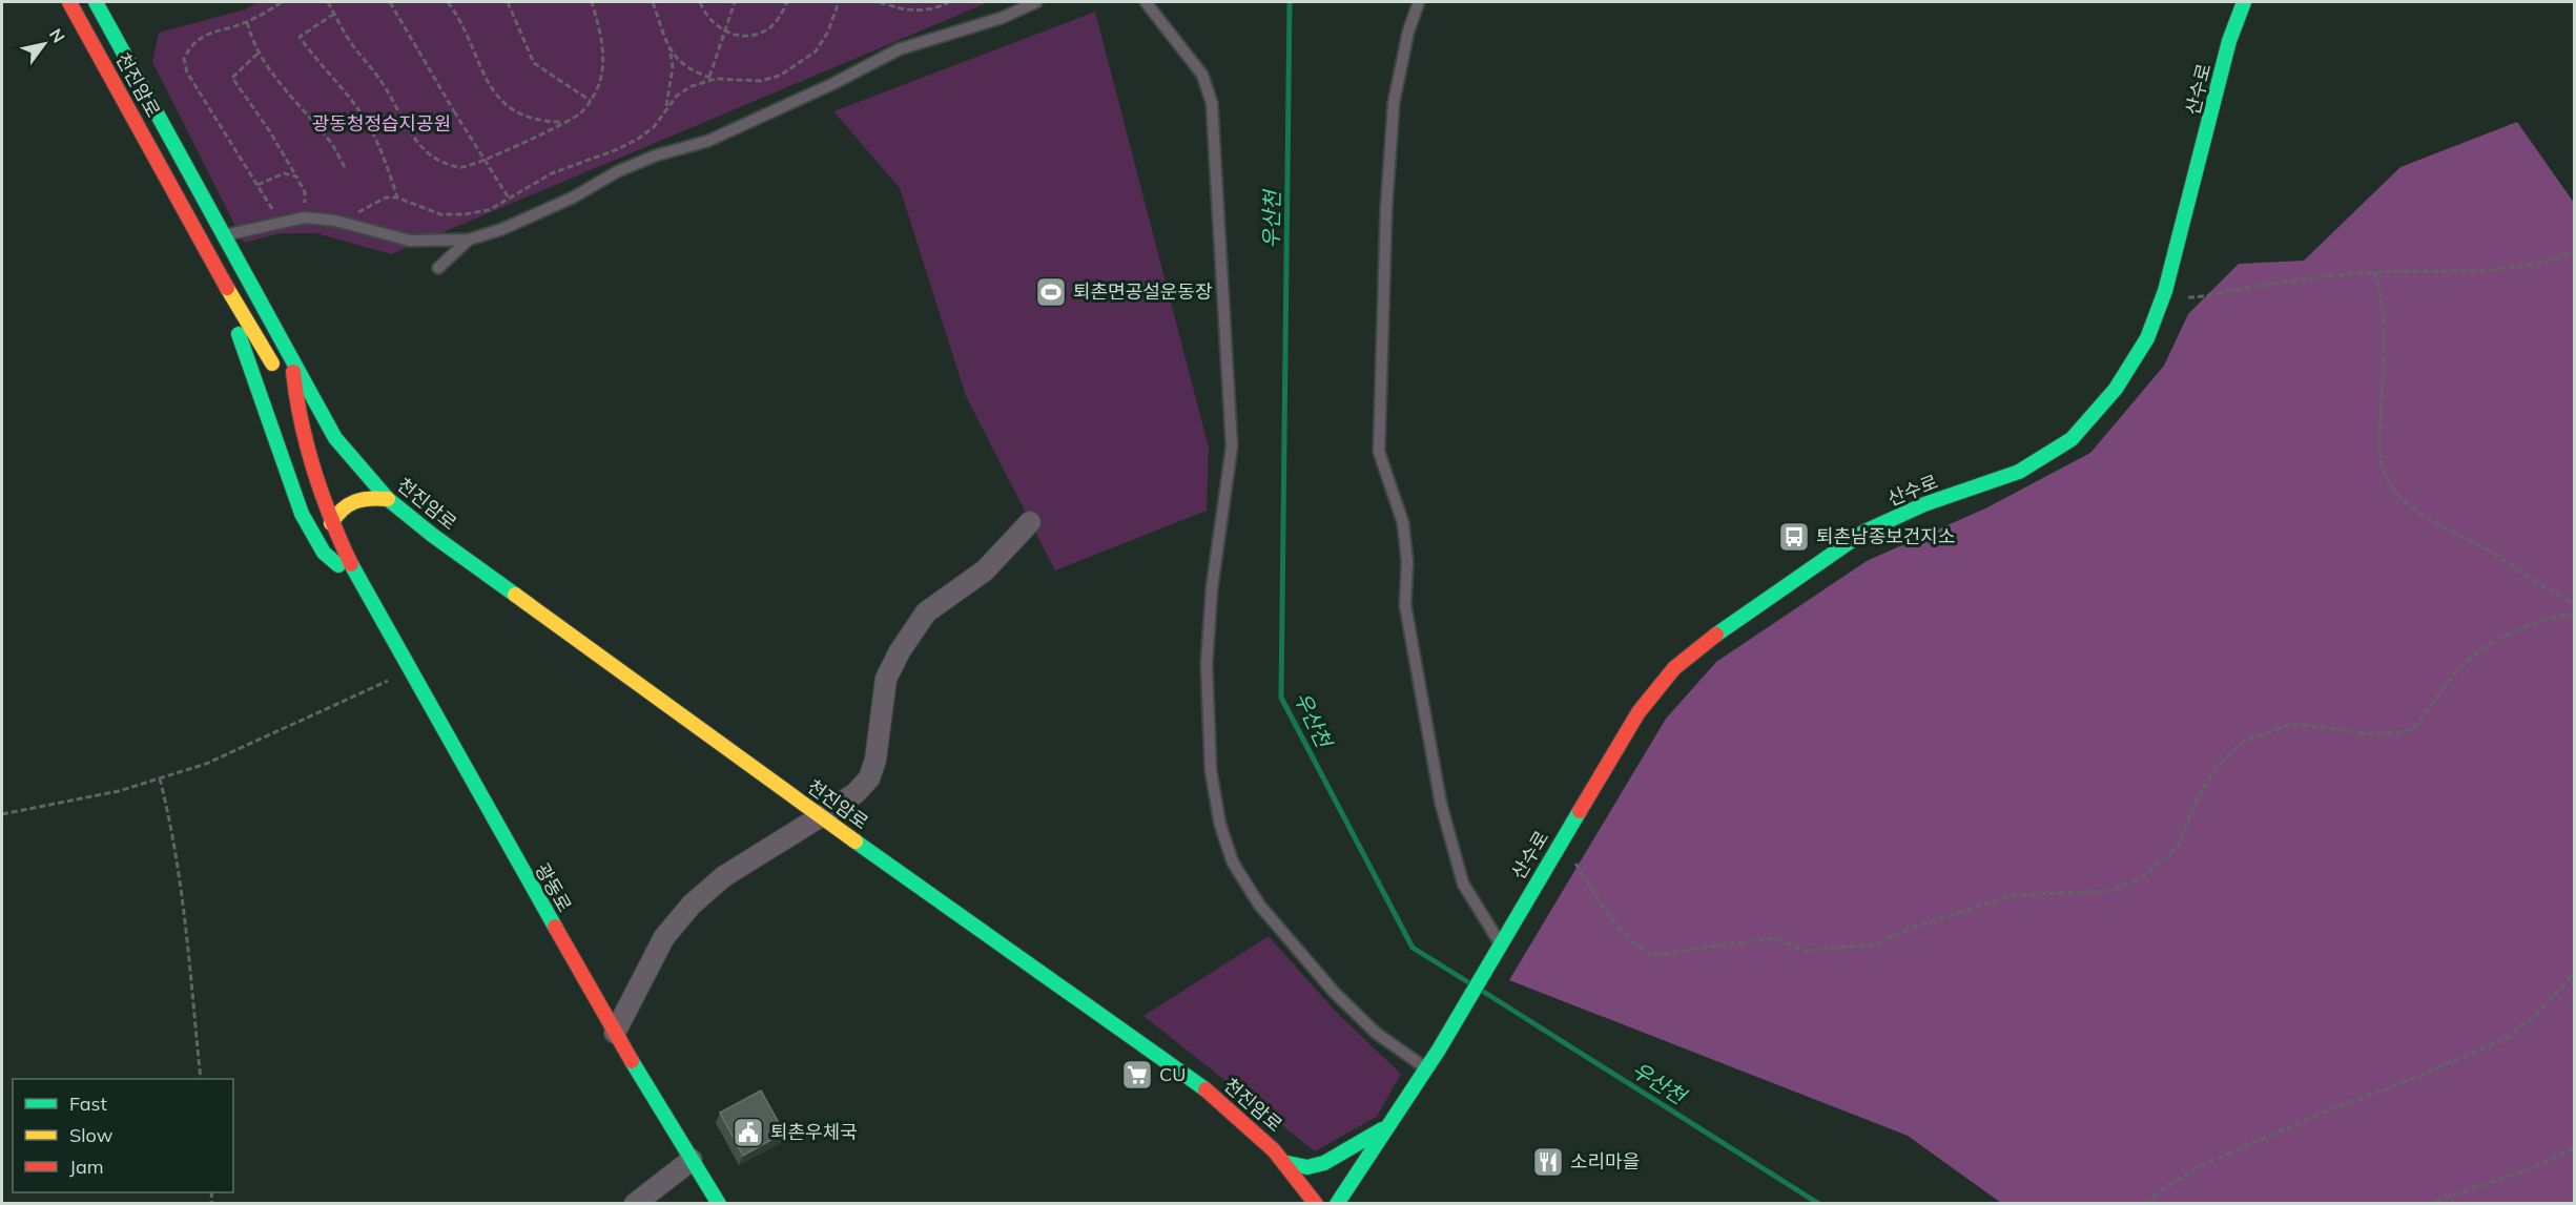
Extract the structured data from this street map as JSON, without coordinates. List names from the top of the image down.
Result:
{
  "streets": {
    "main road": ["천진암로", "산수로", "광동로"]
  },
  "crossings": [
    ["천진암로", "광동로"]
  ],
  "water": ["우산천"],
  "parks": ["광동청정습지공원"],
  "places": {
    "sports": ["퇴촌면공설운동장"],
    "bus stop": ["퇴촌남종보건지소"],
    "supermarket": ["CU"],
    "public building": ["퇴촌우체국"],
    "restaurant": ["소리마을"]
  },
  "legend": ["Fast", "Slow", "Jam"],
  "north": "top right"
}
